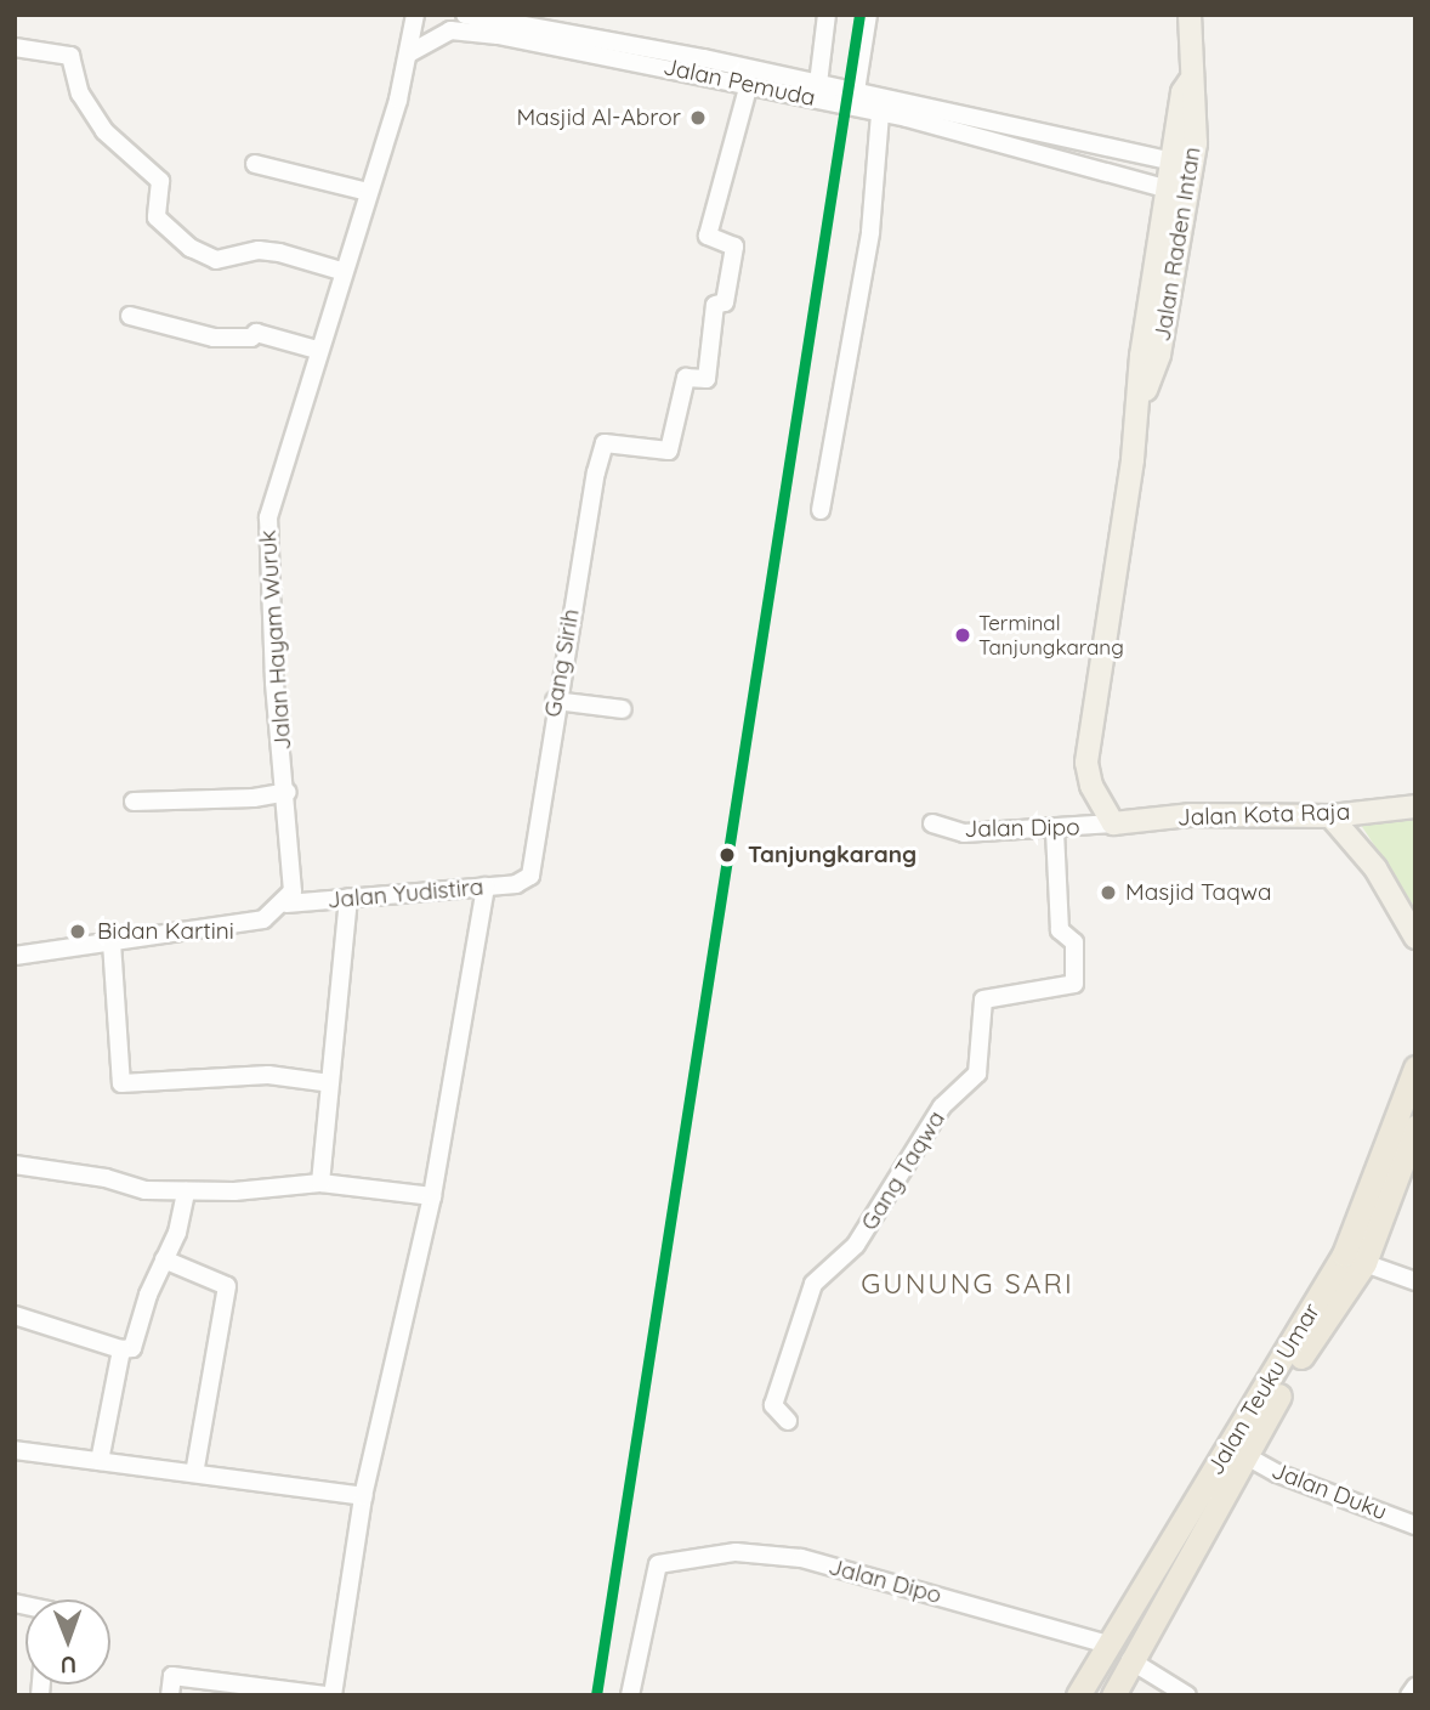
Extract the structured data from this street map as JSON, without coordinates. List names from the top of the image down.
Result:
{
  "streets": {
    "highway": ["Jalan Teuku Umar"],
    "main road": ["Jalan Raden Intan", "Jalan Kota Raja"],
    "street": [
      "Jalan Pemuda",
      "Jalan Hayam Wuruk",
      "Gang Sirih",
      "Jalan Dipo",
      "Jalan Yudistira",
      "Gang Taqwa",
      "Jalan Duku"
    ]
  },
  "crossings": [
    ["Jalan Pemuda", "Jalan Raden Intan"],
    ["Jalan Pemuda", "Jalan Hayam Wuruk"],
    ["Jalan Pemuda", "Gang Sirih"],
    ["Jalan Raden Intan", "Jalan Kota Raja"],
    ["Jalan Raden Intan", "Jalan Dipo"],
    ["Jalan Hayam Wuruk", "Jalan Yudistira"],
    ["Gang Sirih", "Jalan Yudistira"],
    ["Jalan Kota Raja", "Jalan Dipo"],
    ["Jalan Dipo", "Gang Taqwa"],
    ["Jalan Dipo", "Jalan Teuku Umar"],
    ["Jalan Teuku Umar", "Jalan Duku"]
  ],
  "districts": ["GUNUNG SARI"],
  "places": [
    "Masjid Al-Abror",
    "Terminal Tanjungkarang",
    "Tanjungkarang",
    "Masjid Taqwa",
    "Bidan Kartini"
  ],
  "north": "bottom"
}
